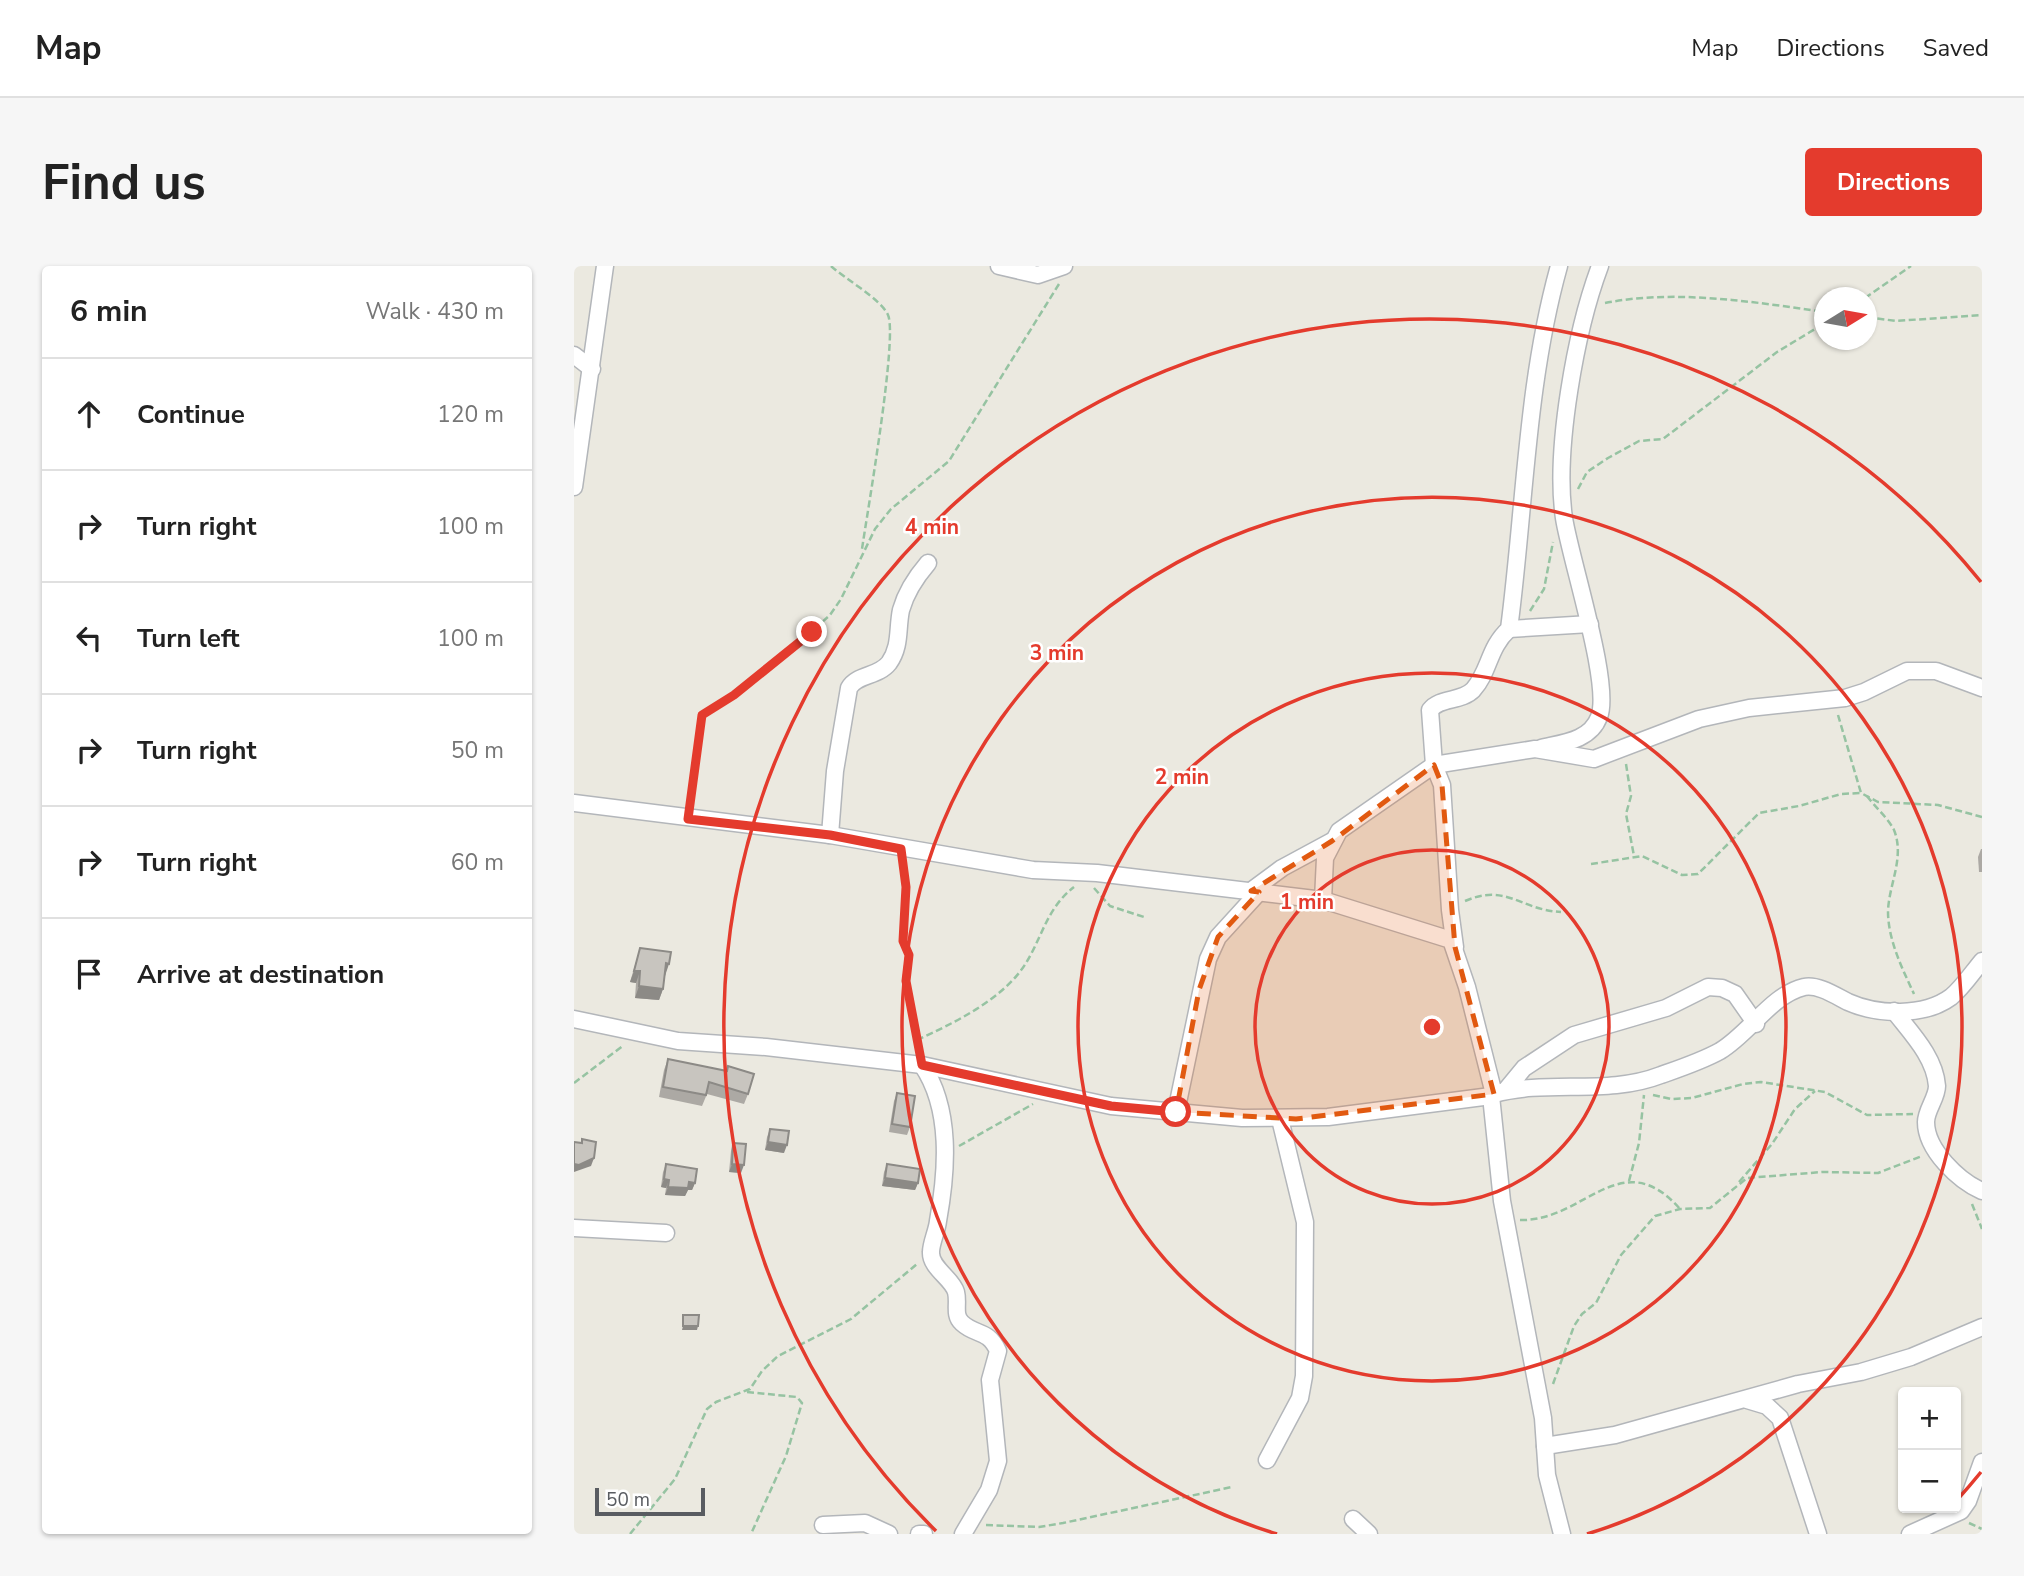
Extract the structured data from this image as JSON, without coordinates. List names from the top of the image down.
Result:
{
  "scale_bar": "50 m",
  "north": "right",
  "page": {
    "header": "Map",
    "nav": ["Map", "Directions", "Saved"],
    "buttons": "Directions",
    "title": "Find us",
    "heading": ["6 min", "Walk · 430 m"],
    "list": [
      ["Continue", "120 m"],
      ["Turn right", "100 m"],
      ["Turn left", "100 m"],
      ["Turn right", "50 m"],
      ["Turn right", "60 m"],
      "Arrive at destination"
    ],
    "map_buttons": ["+", "−"],
    "scale": "50 m"
  },
  "rings": [
    "4 min",
    "3 min",
    "2 min",
    "1 min"
  ]
}
